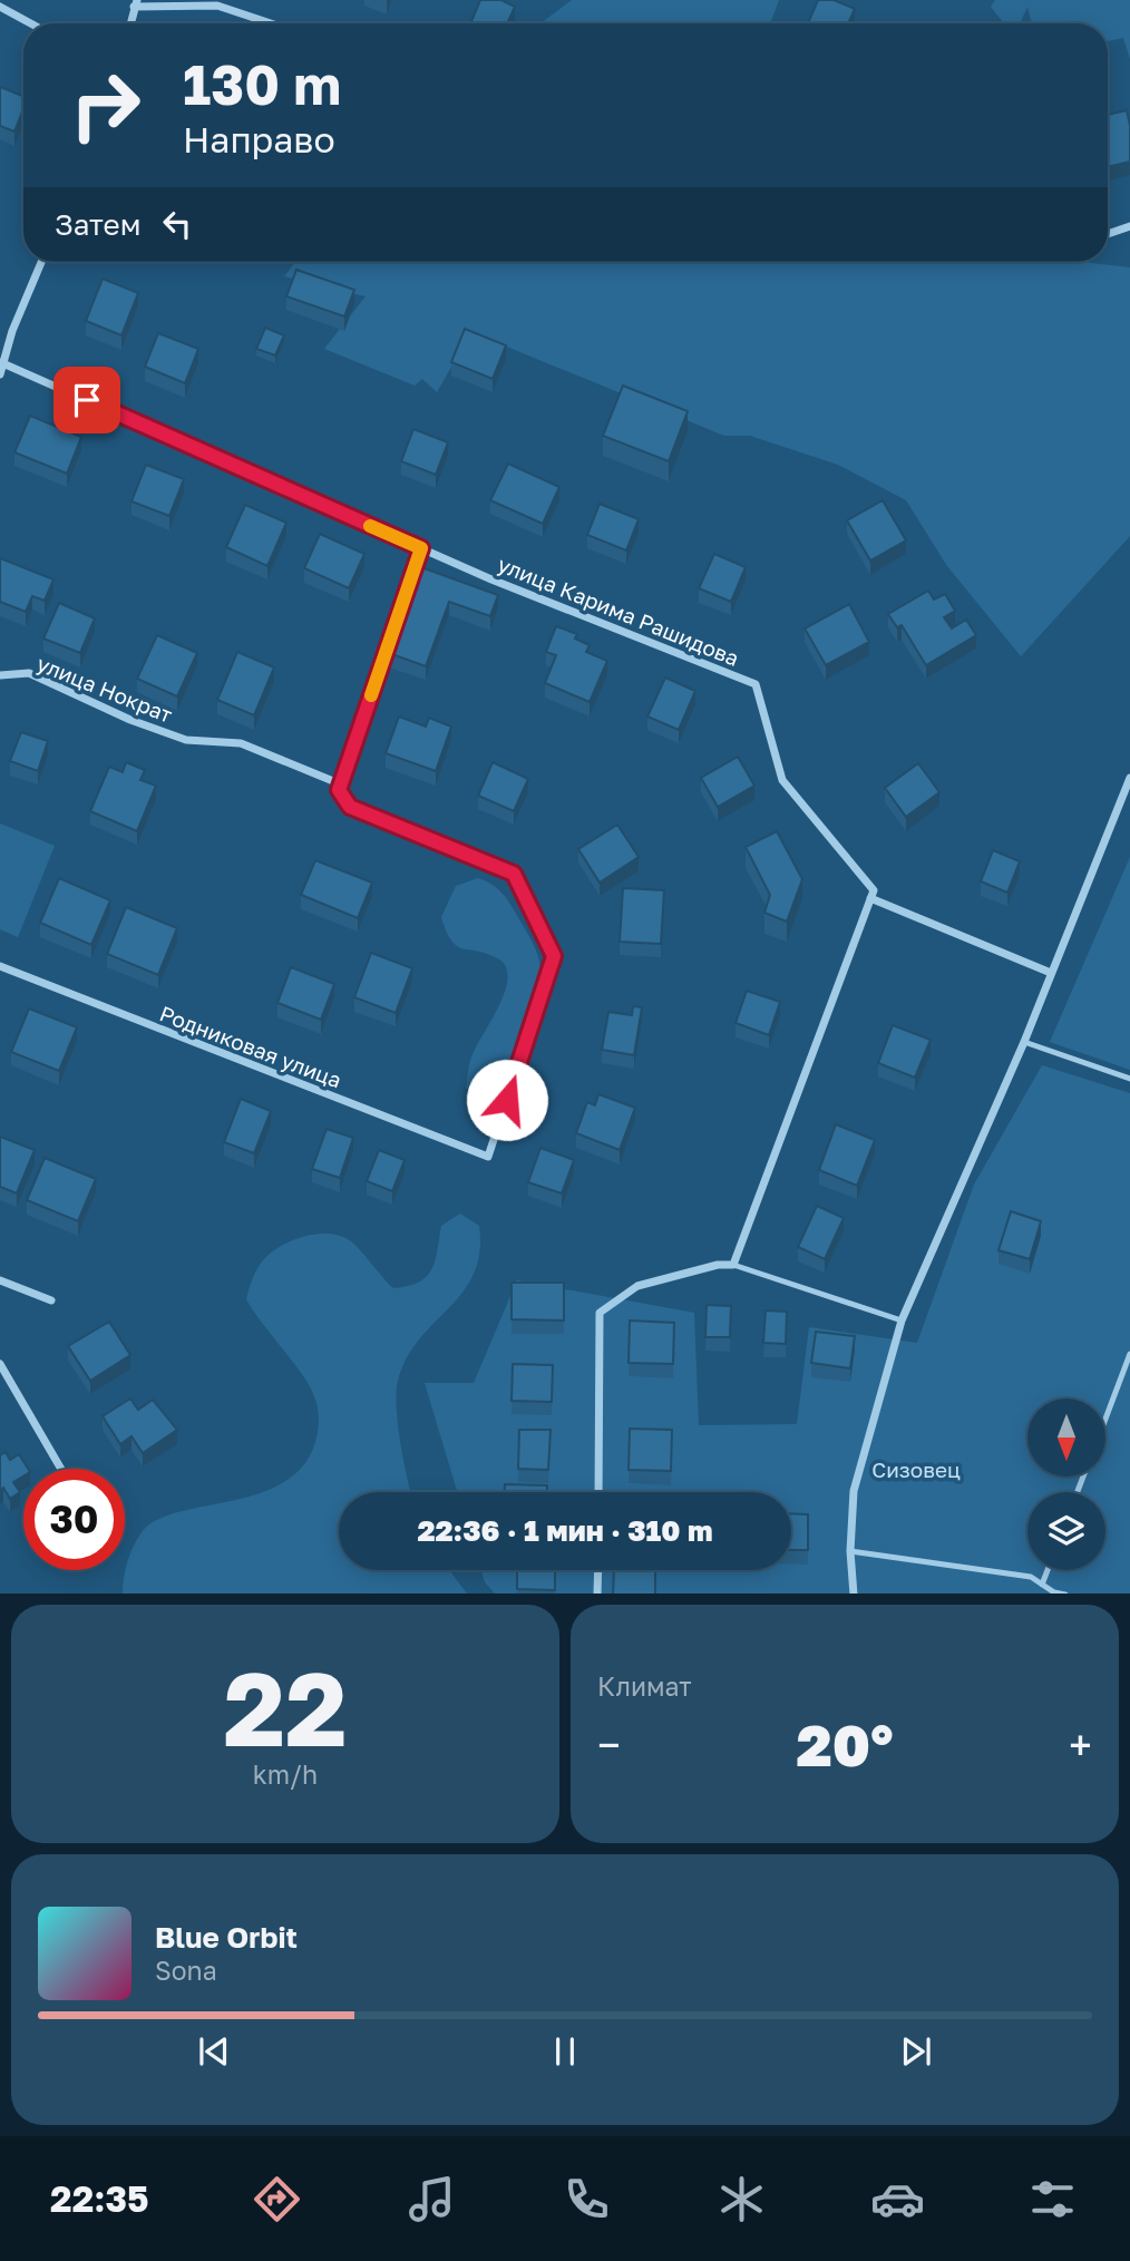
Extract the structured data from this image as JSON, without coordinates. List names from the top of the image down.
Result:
{
  "streets": {
    "street": ["улица Карима Рашидова", "улица Нократ", "Родниковая улица"]
  },
  "crossings": [
    ["улица Нократ", "Родниковая улица"]
  ],
  "parks": ["Сизовец"],
  "north": "bottom",
  "page": {
    "turn": ["130 m", "Направо"],
    "then": "Затем",
    "limit": "30",
    "trip": "22:36 · 1 мин · 310 m",
    "tile": [
      ["22", "km/h"],
      "Климат"
    ],
    "heat": ["−", "20°", "+"],
    "song": ["Blue Orbit", "Sona"],
    "tabs": "22:35"
  }
}
